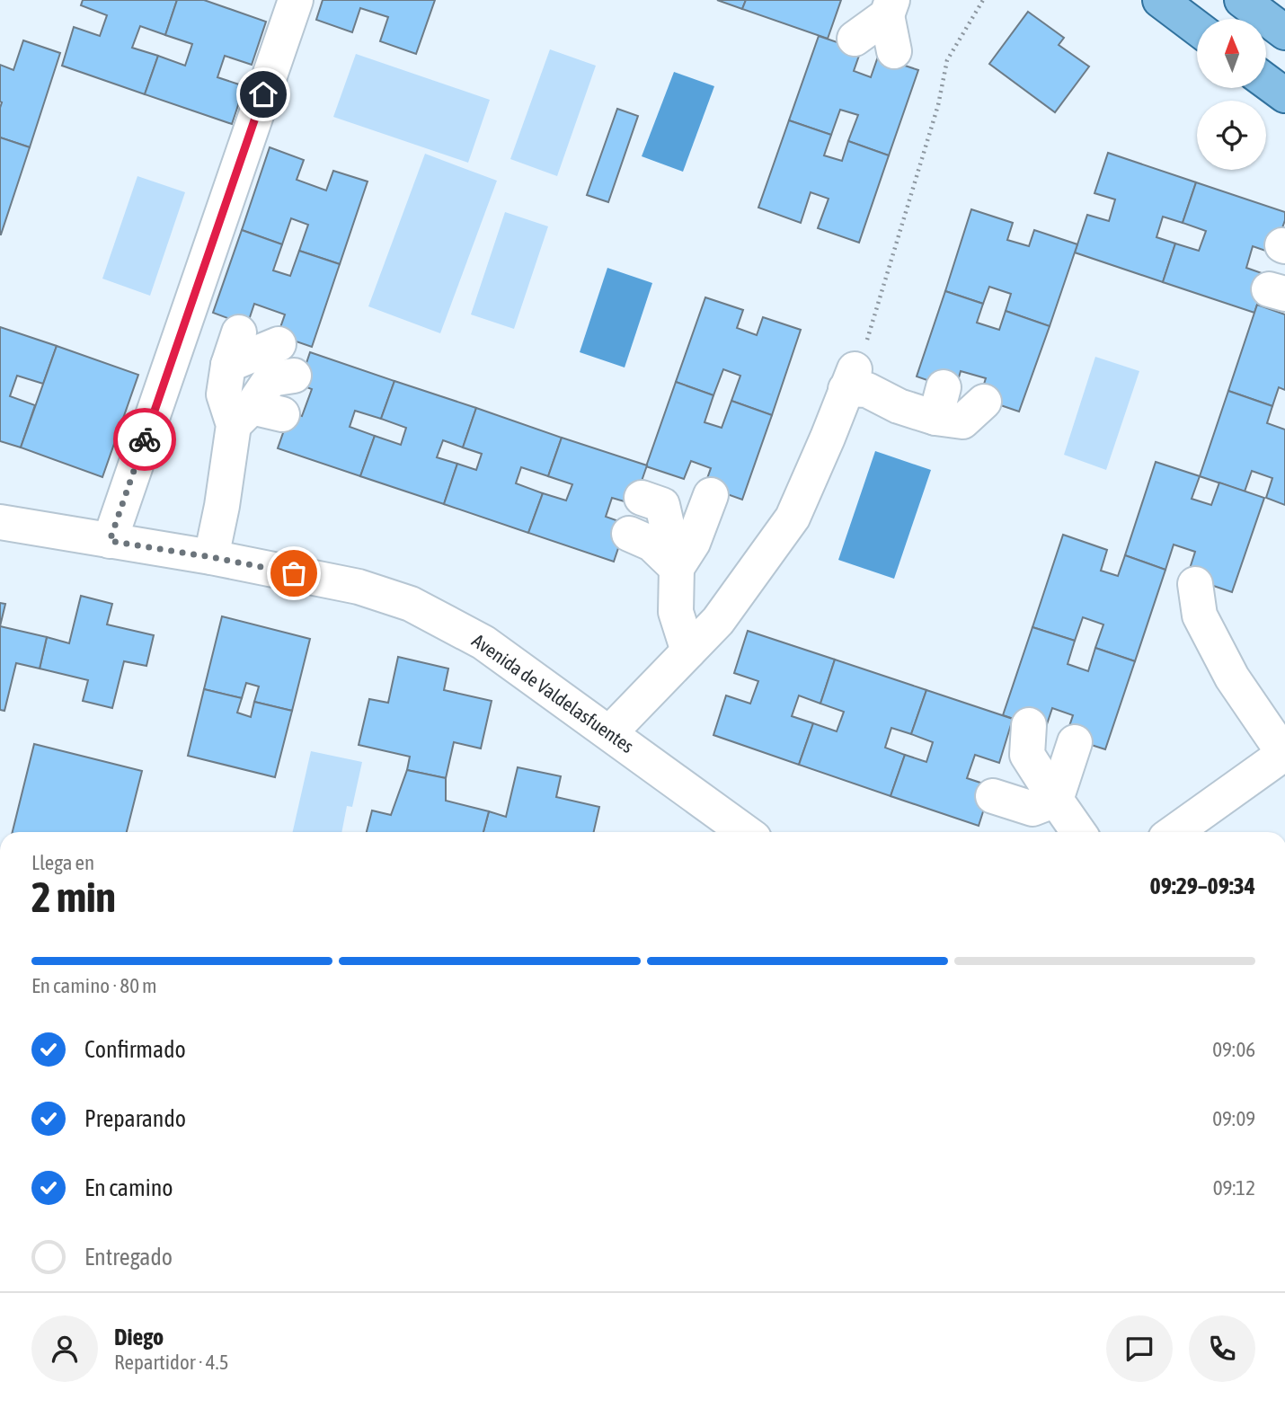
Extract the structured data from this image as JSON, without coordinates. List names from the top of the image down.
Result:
{
  "streets": {
    "street": ["Avenida de Valdelasfuentes"]
  },
  "north": "top",
  "page": {
    "heading": ["2 min", "Llega en", "09:29–09:34"],
    "panel": ["Diego", "Repartidor · 4.5"],
    "bar": "En camino · 80 m",
    "list": [
      ["Confirmado", "09:06"],
      ["Preparando", "09:09"],
      ["En camino", "09:12"],
      "Entregado"
    ]
  }
}
